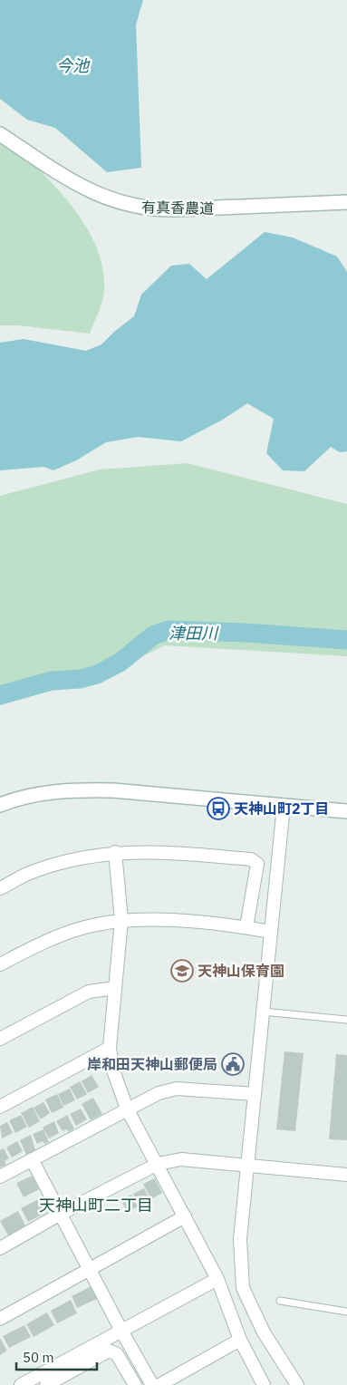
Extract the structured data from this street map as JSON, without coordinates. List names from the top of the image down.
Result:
{
  "streets": {
    "street": ["有真香農道"]
  },
  "districts": ["天神山町二丁目"],
  "water": ["今池", "津田川"],
  "places": {
    "bus stop": ["天神山町2丁目"],
    "school or university": ["天神山保育園"],
    "public building": ["岸和田天神山郵便局"]
  },
  "scale_bar": "50 m"
}
